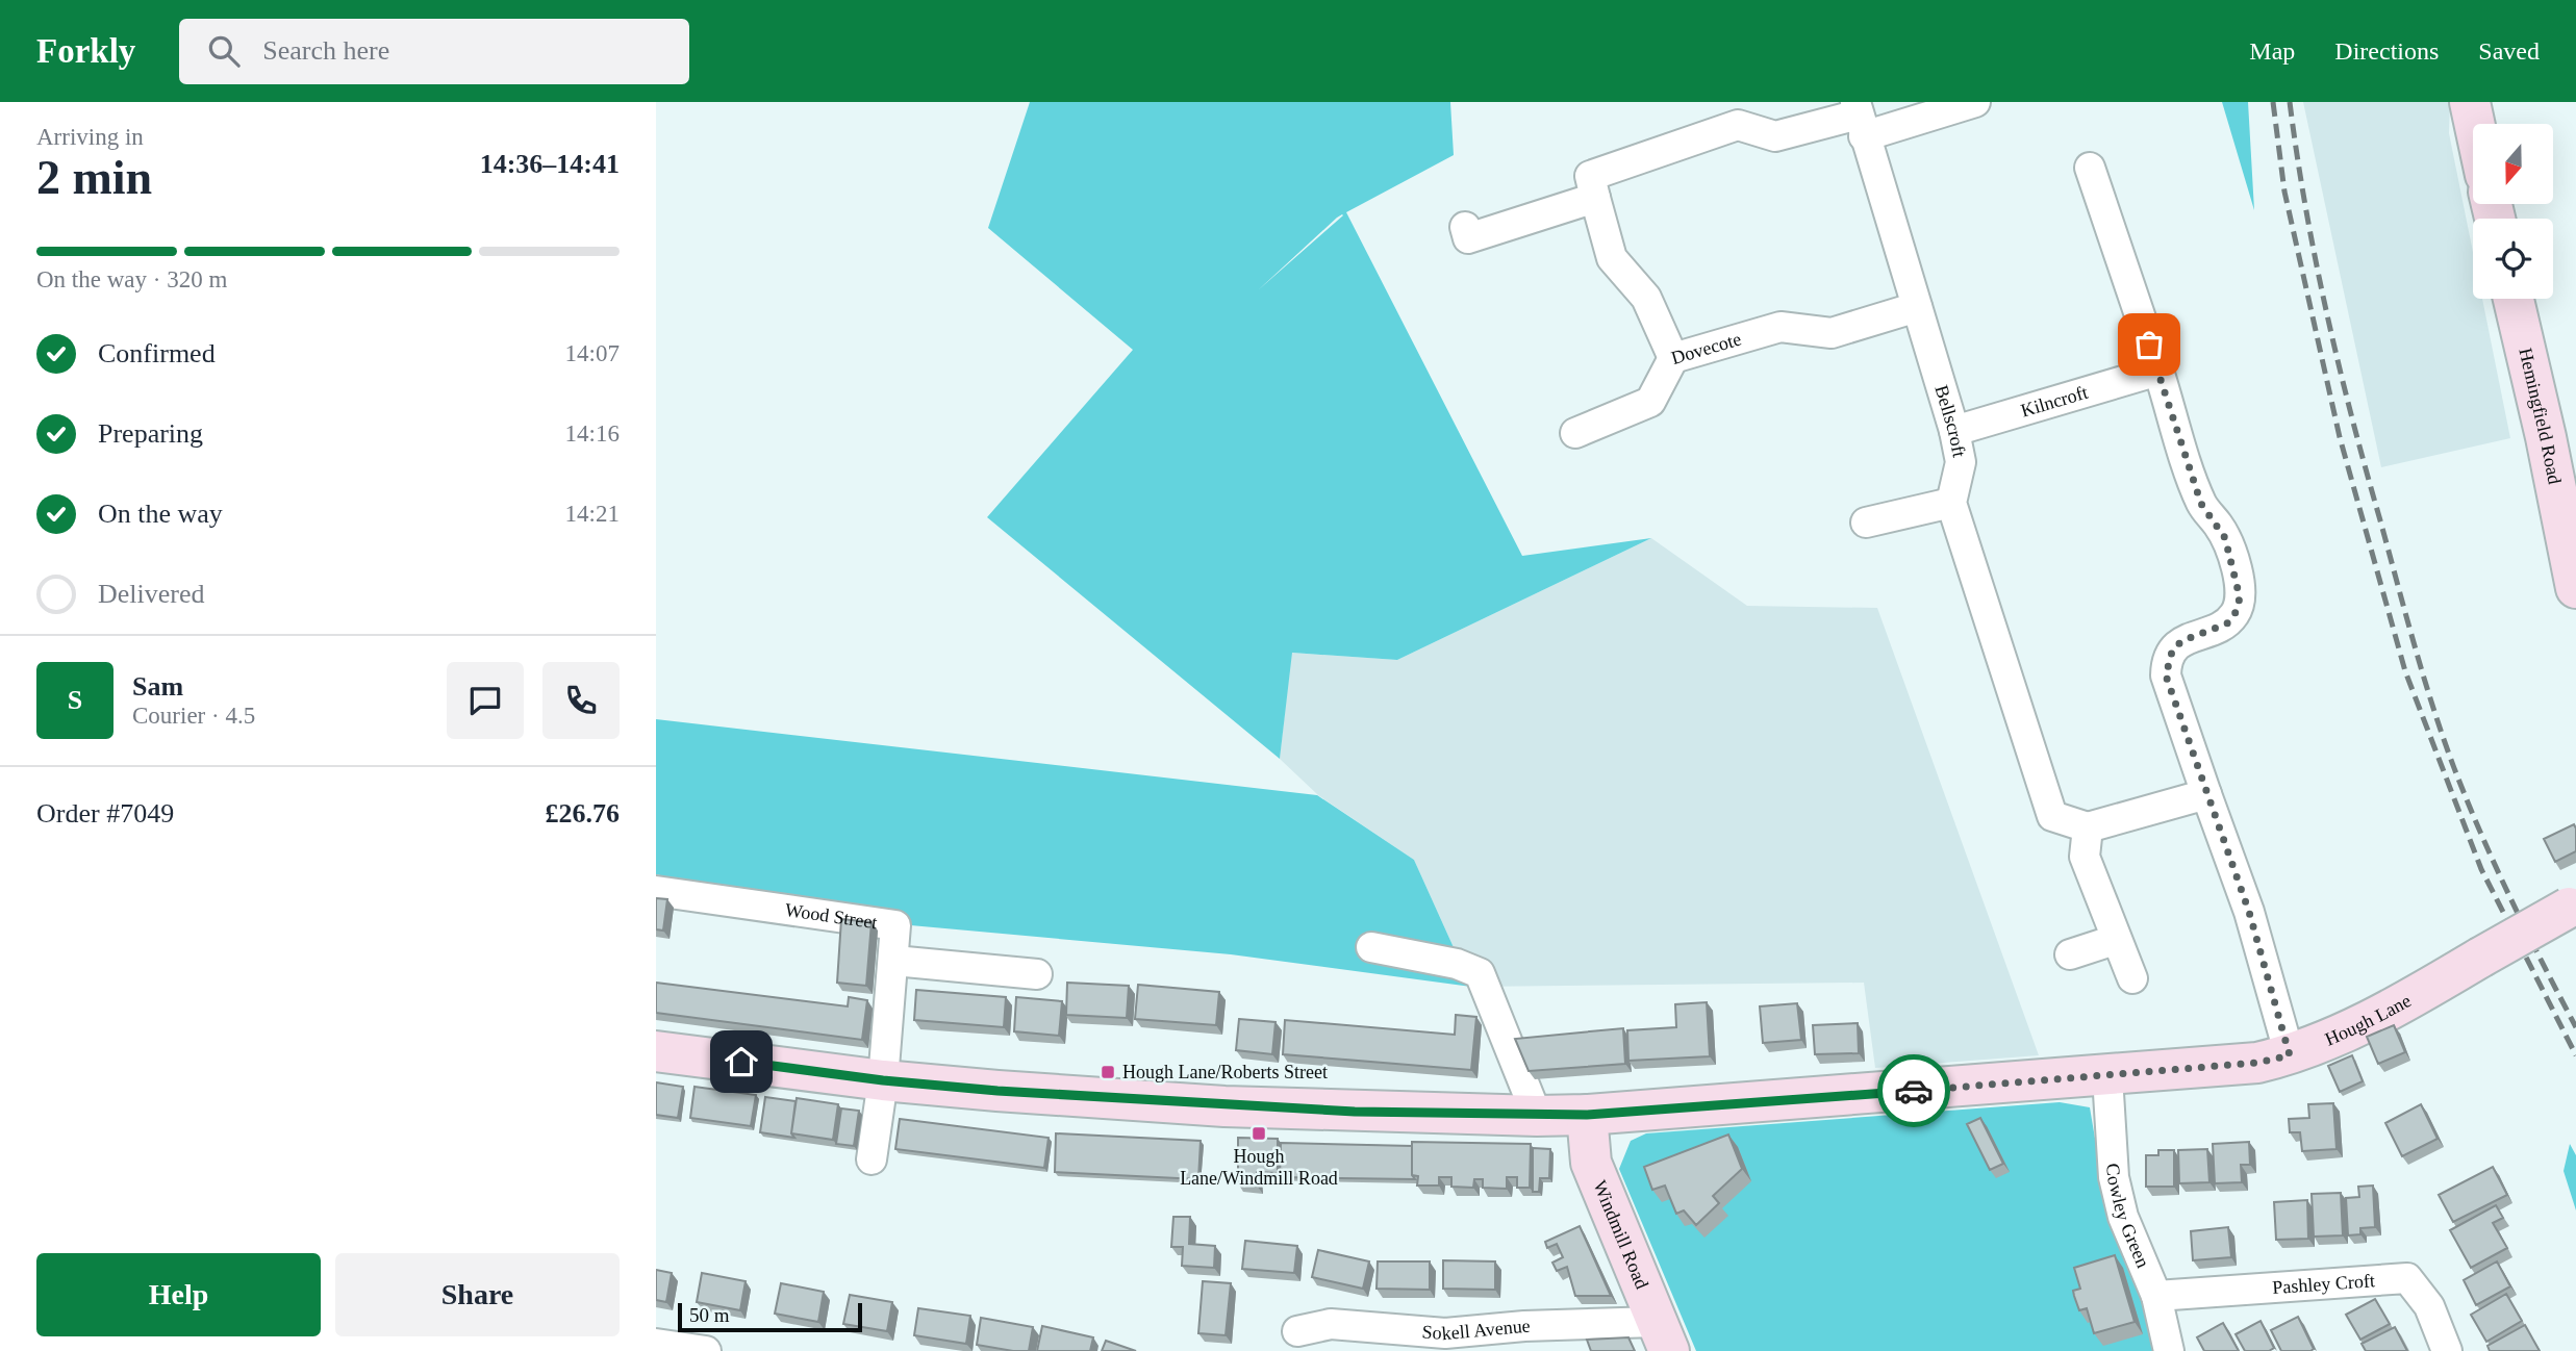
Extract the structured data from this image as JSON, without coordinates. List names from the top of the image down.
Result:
{
  "streets": {
    "main road": ["Hemingfield Road", "Hough Lane", "Windmill Road"],
    "street": [
      "Dovecote",
      "Kilncroft",
      "Bellscroft",
      "Wood Street",
      "Cowley Green",
      "Pashley Croft",
      "Sokell Avenue"
    ]
  },
  "crossings": [
    ["Dovecote", "Bellscroft"],
    ["Kilncroft", "Bellscroft"],
    ["Wood Street", "Hough Lane"],
    ["Hough Lane", "Cowley Green"],
    ["Hough Lane", "Windmill Road"],
    ["Cowley Green", "Pashley Croft"],
    ["Windmill Road", "Sokell Avenue"]
  ],
  "places": {
    "transit": ["Hough Lane/Roberts Street", "Hough Lane/Windmill Road"]
  },
  "scale_bar": "50 m",
  "north": "bottom",
  "page": {
    "header": "Forkly",
    "search": "Search here",
    "nav": ["Map", "Directions", "Saved"],
    "heading": ["2 min", "Arriving in", "14:36–14:41"],
    "panel": [
      "Sam",
      "Courier · 4.5",
      "Order #7049",
      "£26.76"
    ],
    "bar": "On the way · 320 m",
    "list": [
      ["Confirmed", "14:07"],
      ["Preparing", "14:16"],
      ["On the way", "14:21"],
      "Delivered"
    ],
    "round": "S",
    "buttons": ["Help", "Share"],
    "scale": "50 m"
  }
}
